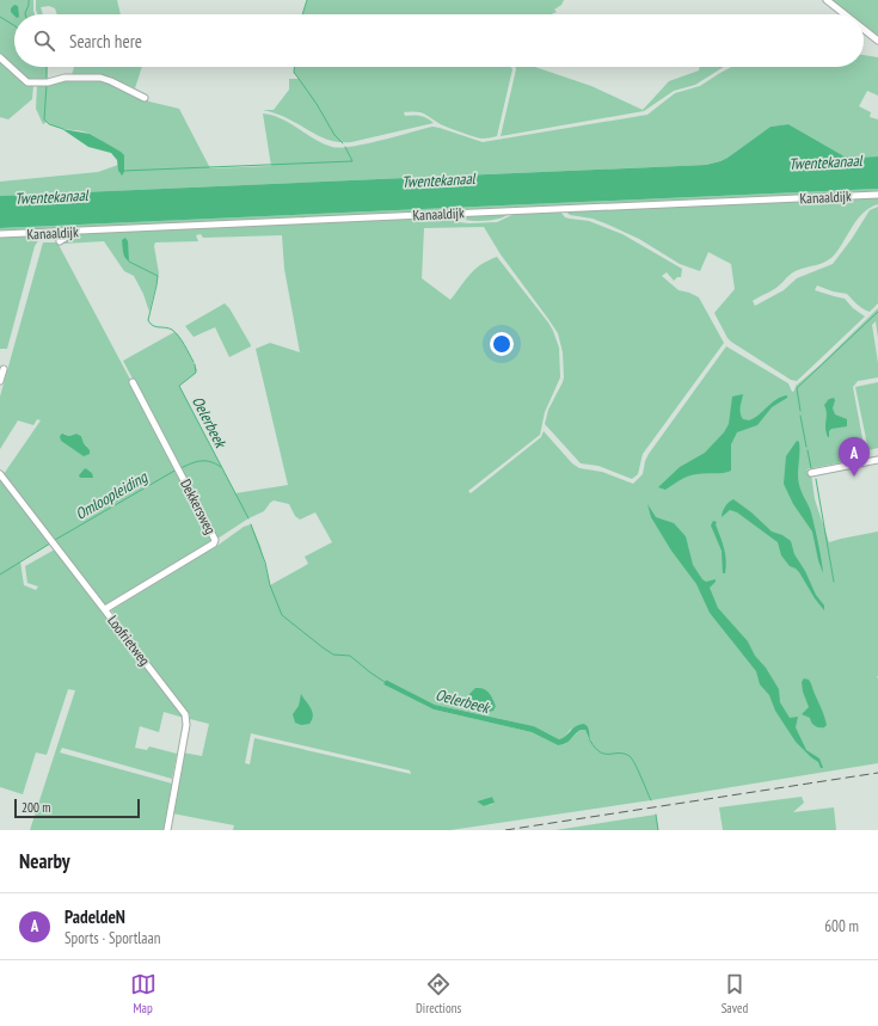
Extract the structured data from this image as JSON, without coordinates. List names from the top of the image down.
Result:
{
  "streets": {
    "street": ["Kanaaldijk", "Dekkersweg", "Loofrietweg"]
  },
  "crossings": [
    ["Dekkersweg", "Loofrietweg"]
  ],
  "water": ["Twentekanaal", "Oelerbeek", "Omloopleiding"],
  "scale_bar": "200 m",
  "page": {
    "search": "Search here",
    "pins": "A",
    "scale": "200 m",
    "heading": "Nearby",
    "list": [
      {
        "mark": "A",
        "name": "PadeldeN",
        "note": "Sports · Sportlaan",
        "value": "600 m"
      }
    ],
    "nav": ["Map", "Directions", "Saved"]
  }
}
